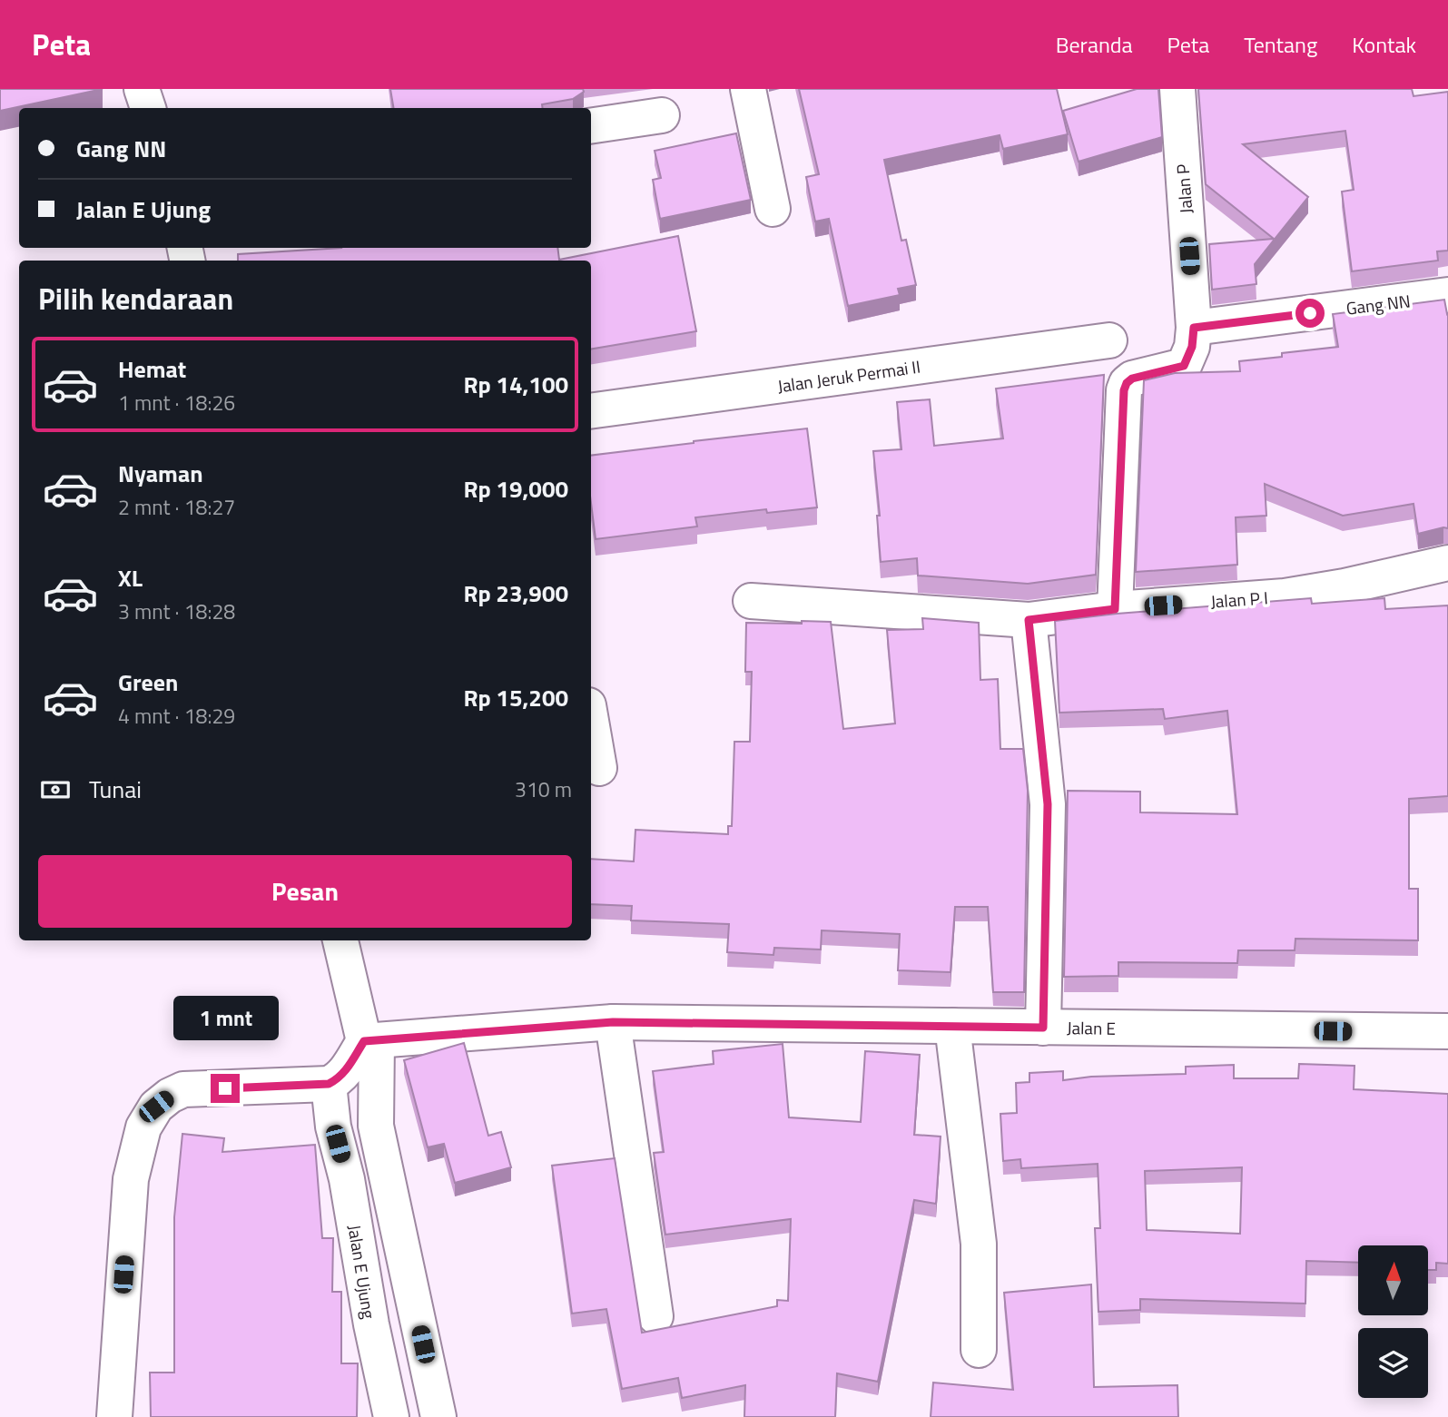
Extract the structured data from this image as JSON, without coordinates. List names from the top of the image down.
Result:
{
  "streets": {
    "street": [
      "Jalan P",
      "Gang NN",
      "Jalan Jeruk Permai II",
      "Jalan P I",
      "Jalan E",
      "Jalan E Ujung"
    ]
  },
  "crossings": [
    ["Jalan P", "Gang NN"],
    ["Jalan P", "Jalan P I"]
  ],
  "north": "top",
  "page": {
    "header": "Peta",
    "nav": [
      "Beranda",
      "Peta",
      "Tentang",
      "Kontak"
    ],
    "banner": ["Gang NN", "Jalan E Ujung"],
    "heading": "Pilih kendaraan",
    "list": [
      {
        "name": "Hemat",
        "note": "1 mnt · 18:26",
        "value": "Rp 14,100"
      },
      {
        "name": "Nyaman",
        "note": "2 mnt · 18:27",
        "value": "Rp 19,000"
      },
      {
        "name": "XL",
        "note": "3 mnt · 18:28",
        "value": "Rp 23,900"
      },
      {
        "name": "Green",
        "note": "4 mnt · 18:29",
        "value": "Rp 15,200"
      }
    ],
    "pay": ["Tunai", "310 m"],
    "buttons": "Pesan",
    "bubble": "1 mnt"
  }
}
